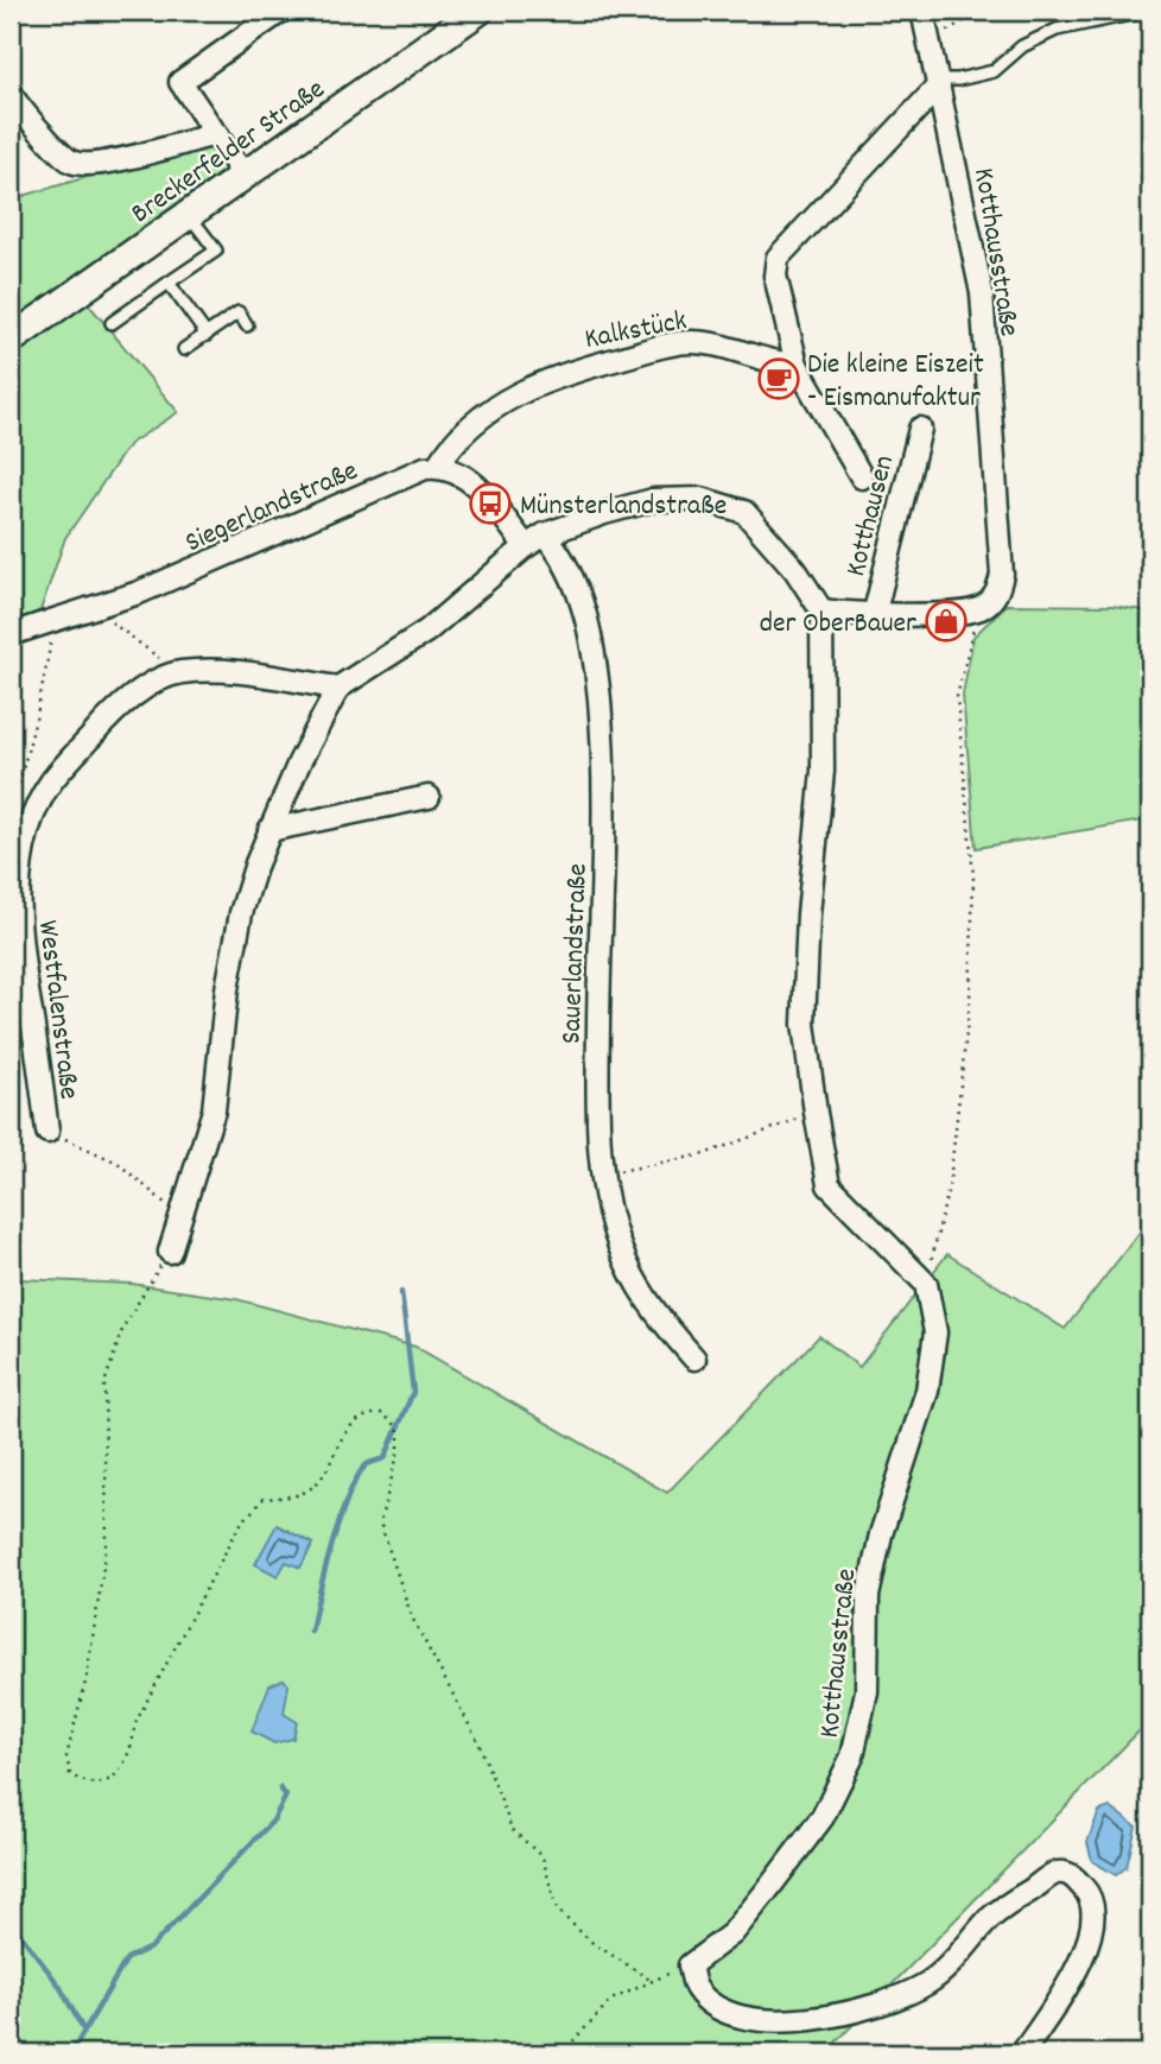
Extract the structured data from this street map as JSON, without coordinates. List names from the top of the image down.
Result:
{
  "streets": {
    "main road": ["Breckerfelder Straße"],
    "street": [
      "Kotthausstraße",
      "Kalkstück",
      "Siegerlandstraße",
      "Kotthausen",
      "Sauerlandstraße",
      "Westfalenstraße"
    ]
  },
  "crossings": [
    ["Kalkstück", "Siegerlandstraße"]
  ],
  "places": {
    "cafe": ["Die kleine Eiszeit - Eismanufaktur"],
    "bus stop": ["Münsterlandstraße"],
    "shop": ["der OberBauer"]
  }
}
